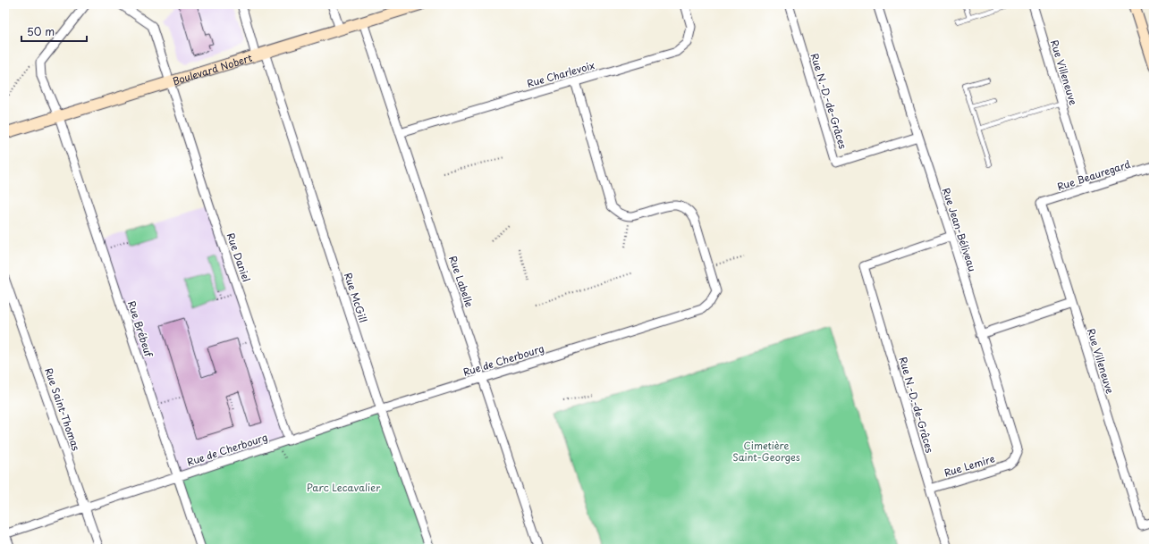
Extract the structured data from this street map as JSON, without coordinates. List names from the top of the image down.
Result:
{
  "streets": {
    "street": [
      "Boulevard Nobert",
      "Rue Villeneuve",
      "Rue Charlevoix",
      "Rue N.-D.-de-Grâces",
      "Rue Beauregard",
      "Rue Jean-Béliveau",
      "Rue Daniel",
      "Rue Labelle",
      "Rue McGill",
      "Rue Brébeuf",
      "Rue de Cherbourg",
      "Rue Saint-Thomas",
      "Rue Lemire"
    ]
  },
  "crossings": [
    ["Boulevard Nobert", "Rue Daniel"],
    ["Boulevard Nobert", "Rue Labelle"],
    ["Boulevard Nobert", "Rue McGill"],
    ["Boulevard Nobert", "Rue Brébeuf"],
    ["Rue Villeneuve", "Rue Beauregard"],
    ["Rue Charlevoix", "Rue Labelle"],
    ["Rue N.-D.-de-Grâces", "Rue Jean-Béliveau"],
    ["Rue N.-D.-de-Grâces", "Rue Lemire"],
    ["Rue Jean-Béliveau", "Rue Lemire"],
    ["Rue Daniel", "Rue de Cherbourg"],
    ["Rue Labelle", "Rue de Cherbourg"],
    ["Rue McGill", "Rue de Cherbourg"],
    ["Rue Brébeuf", "Rue de Cherbourg"],
    ["Rue de Cherbourg", "Rue Saint-Thomas"]
  ],
  "parks": ["Cimetière Saint-Georges", "Parc Lecavalier"],
  "scale_bar": "50 m"
}
